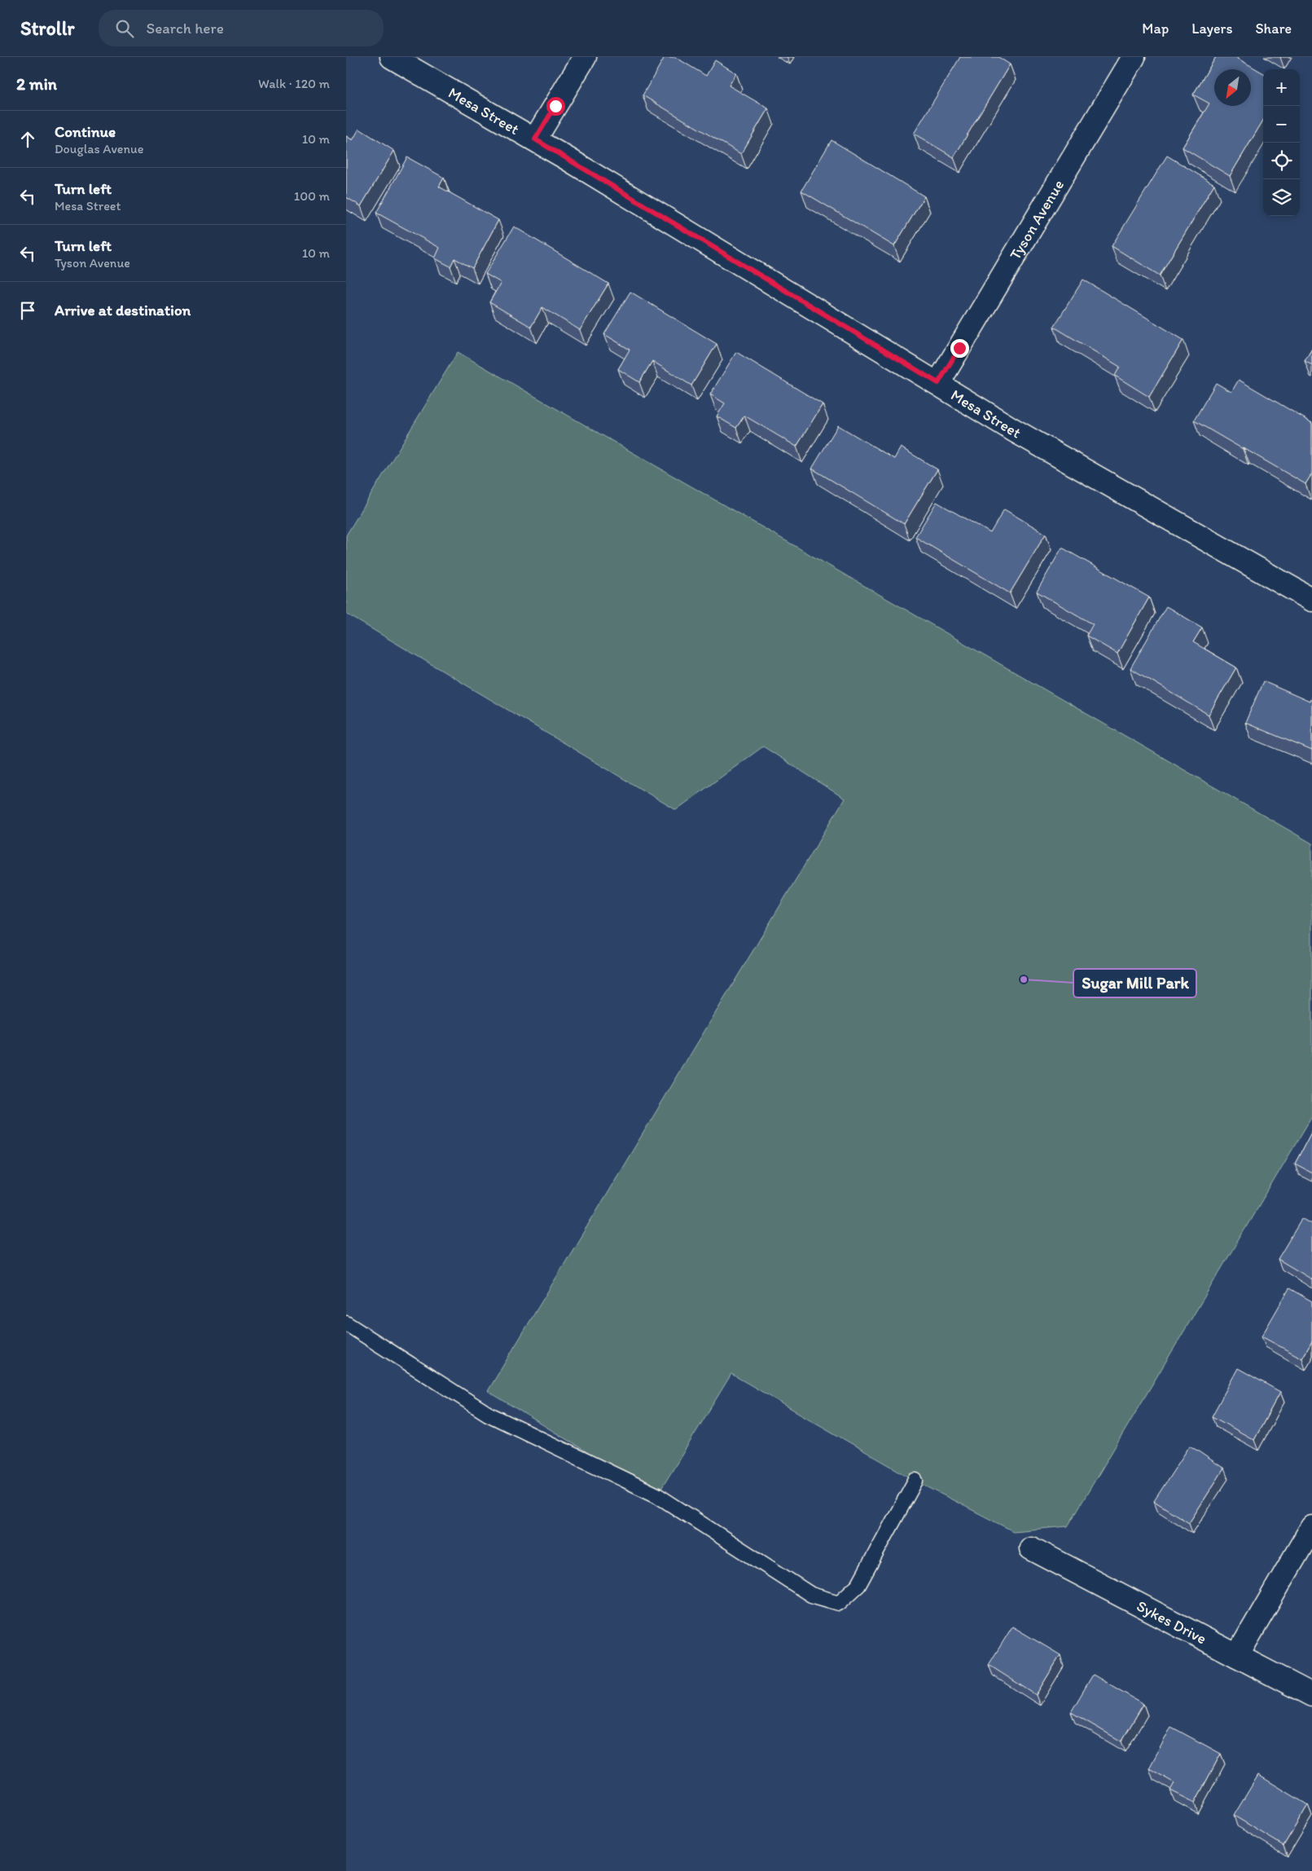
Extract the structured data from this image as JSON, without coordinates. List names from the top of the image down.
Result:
{
  "streets": {
    "street": ["Mesa Street", "Tyson Avenue", "Sykes Drive"]
  },
  "crossings": [
    ["Mesa Street", "Tyson Avenue"]
  ],
  "places": ["Sugar Mill Park"],
  "north": "bottom left",
  "page": {
    "header": "Strollr",
    "search": "Search here",
    "nav": ["Map", "Layers", "Share"],
    "heading": ["2 min", "Walk · 120 m"],
    "map_buttons": ["+", "−"],
    "list": [
      ["Continue", "Douglas Avenue", "10 m"],
      ["Turn left", "Mesa Street", "100 m"],
      ["Turn left", "Tyson Avenue", "10 m"],
      "Arrive at destination"
    ]
  }
}
